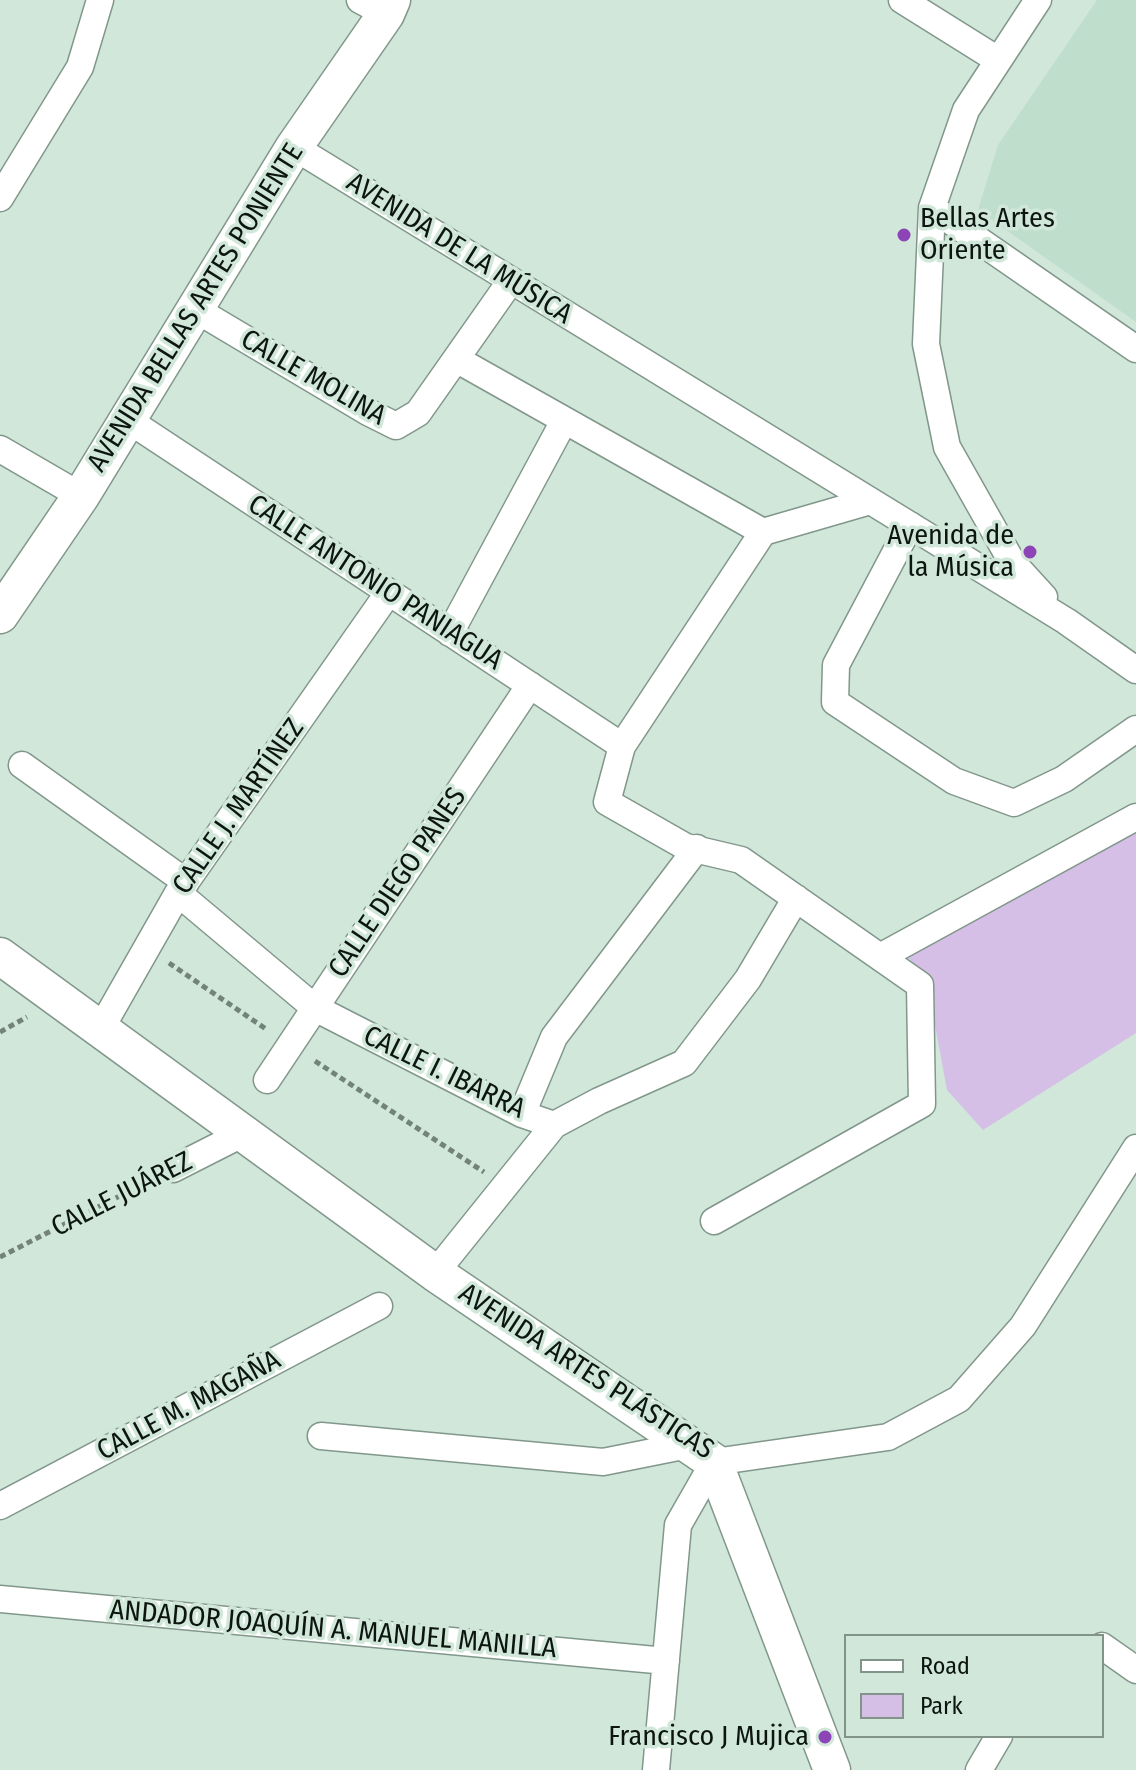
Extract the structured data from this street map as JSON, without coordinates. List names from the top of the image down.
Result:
{
  "streets": {
    "street": [
      "AVENIDA DE LA MÚSICA",
      "AVENIDA BELLAS ARTES PONIENTE",
      "CALLE MOLINA",
      "CALLE ANTONIO PANIAGUA",
      "CALLE J. MARTÍNEZ",
      "CALLE DIEGO PANES",
      "CALLE I. IBARRA",
      "CALLE JUÁREZ",
      "AVENIDA ARTES PLÁSTICAS",
      "CALLE M. MAGAÑA",
      "ANDADOR JOAQUÍN A. MANUEL MANILLA"
    ]
  },
  "crossings": [
    ["AVENIDA DE LA MÚSICA", "AVENIDA BELLAS ARTES PONIENTE"],
    ["AVENIDA DE LA MÚSICA", "CALLE MOLINA"],
    ["AVENIDA BELLAS ARTES PONIENTE", "CALLE MOLINA"],
    ["AVENIDA BELLAS ARTES PONIENTE", "CALLE ANTONIO PANIAGUA"],
    ["CALLE ANTONIO PANIAGUA", "CALLE J. MARTÍNEZ"],
    ["CALLE ANTONIO PANIAGUA", "CALLE DIEGO PANES"],
    ["CALLE J. MARTÍNEZ", "CALLE I. IBARRA"],
    ["CALLE J. MARTÍNEZ", "AVENIDA ARTES PLÁSTICAS"],
    ["CALLE DIEGO PANES", "CALLE I. IBARRA"],
    ["CALLE JUÁREZ", "AVENIDA ARTES PLÁSTICAS"]
  ],
  "places": ["Bellas Artes Oriente", "Avenida de la Música", "Francisco J Mujica"],
  "legend": ["Road", "Park"]
}
